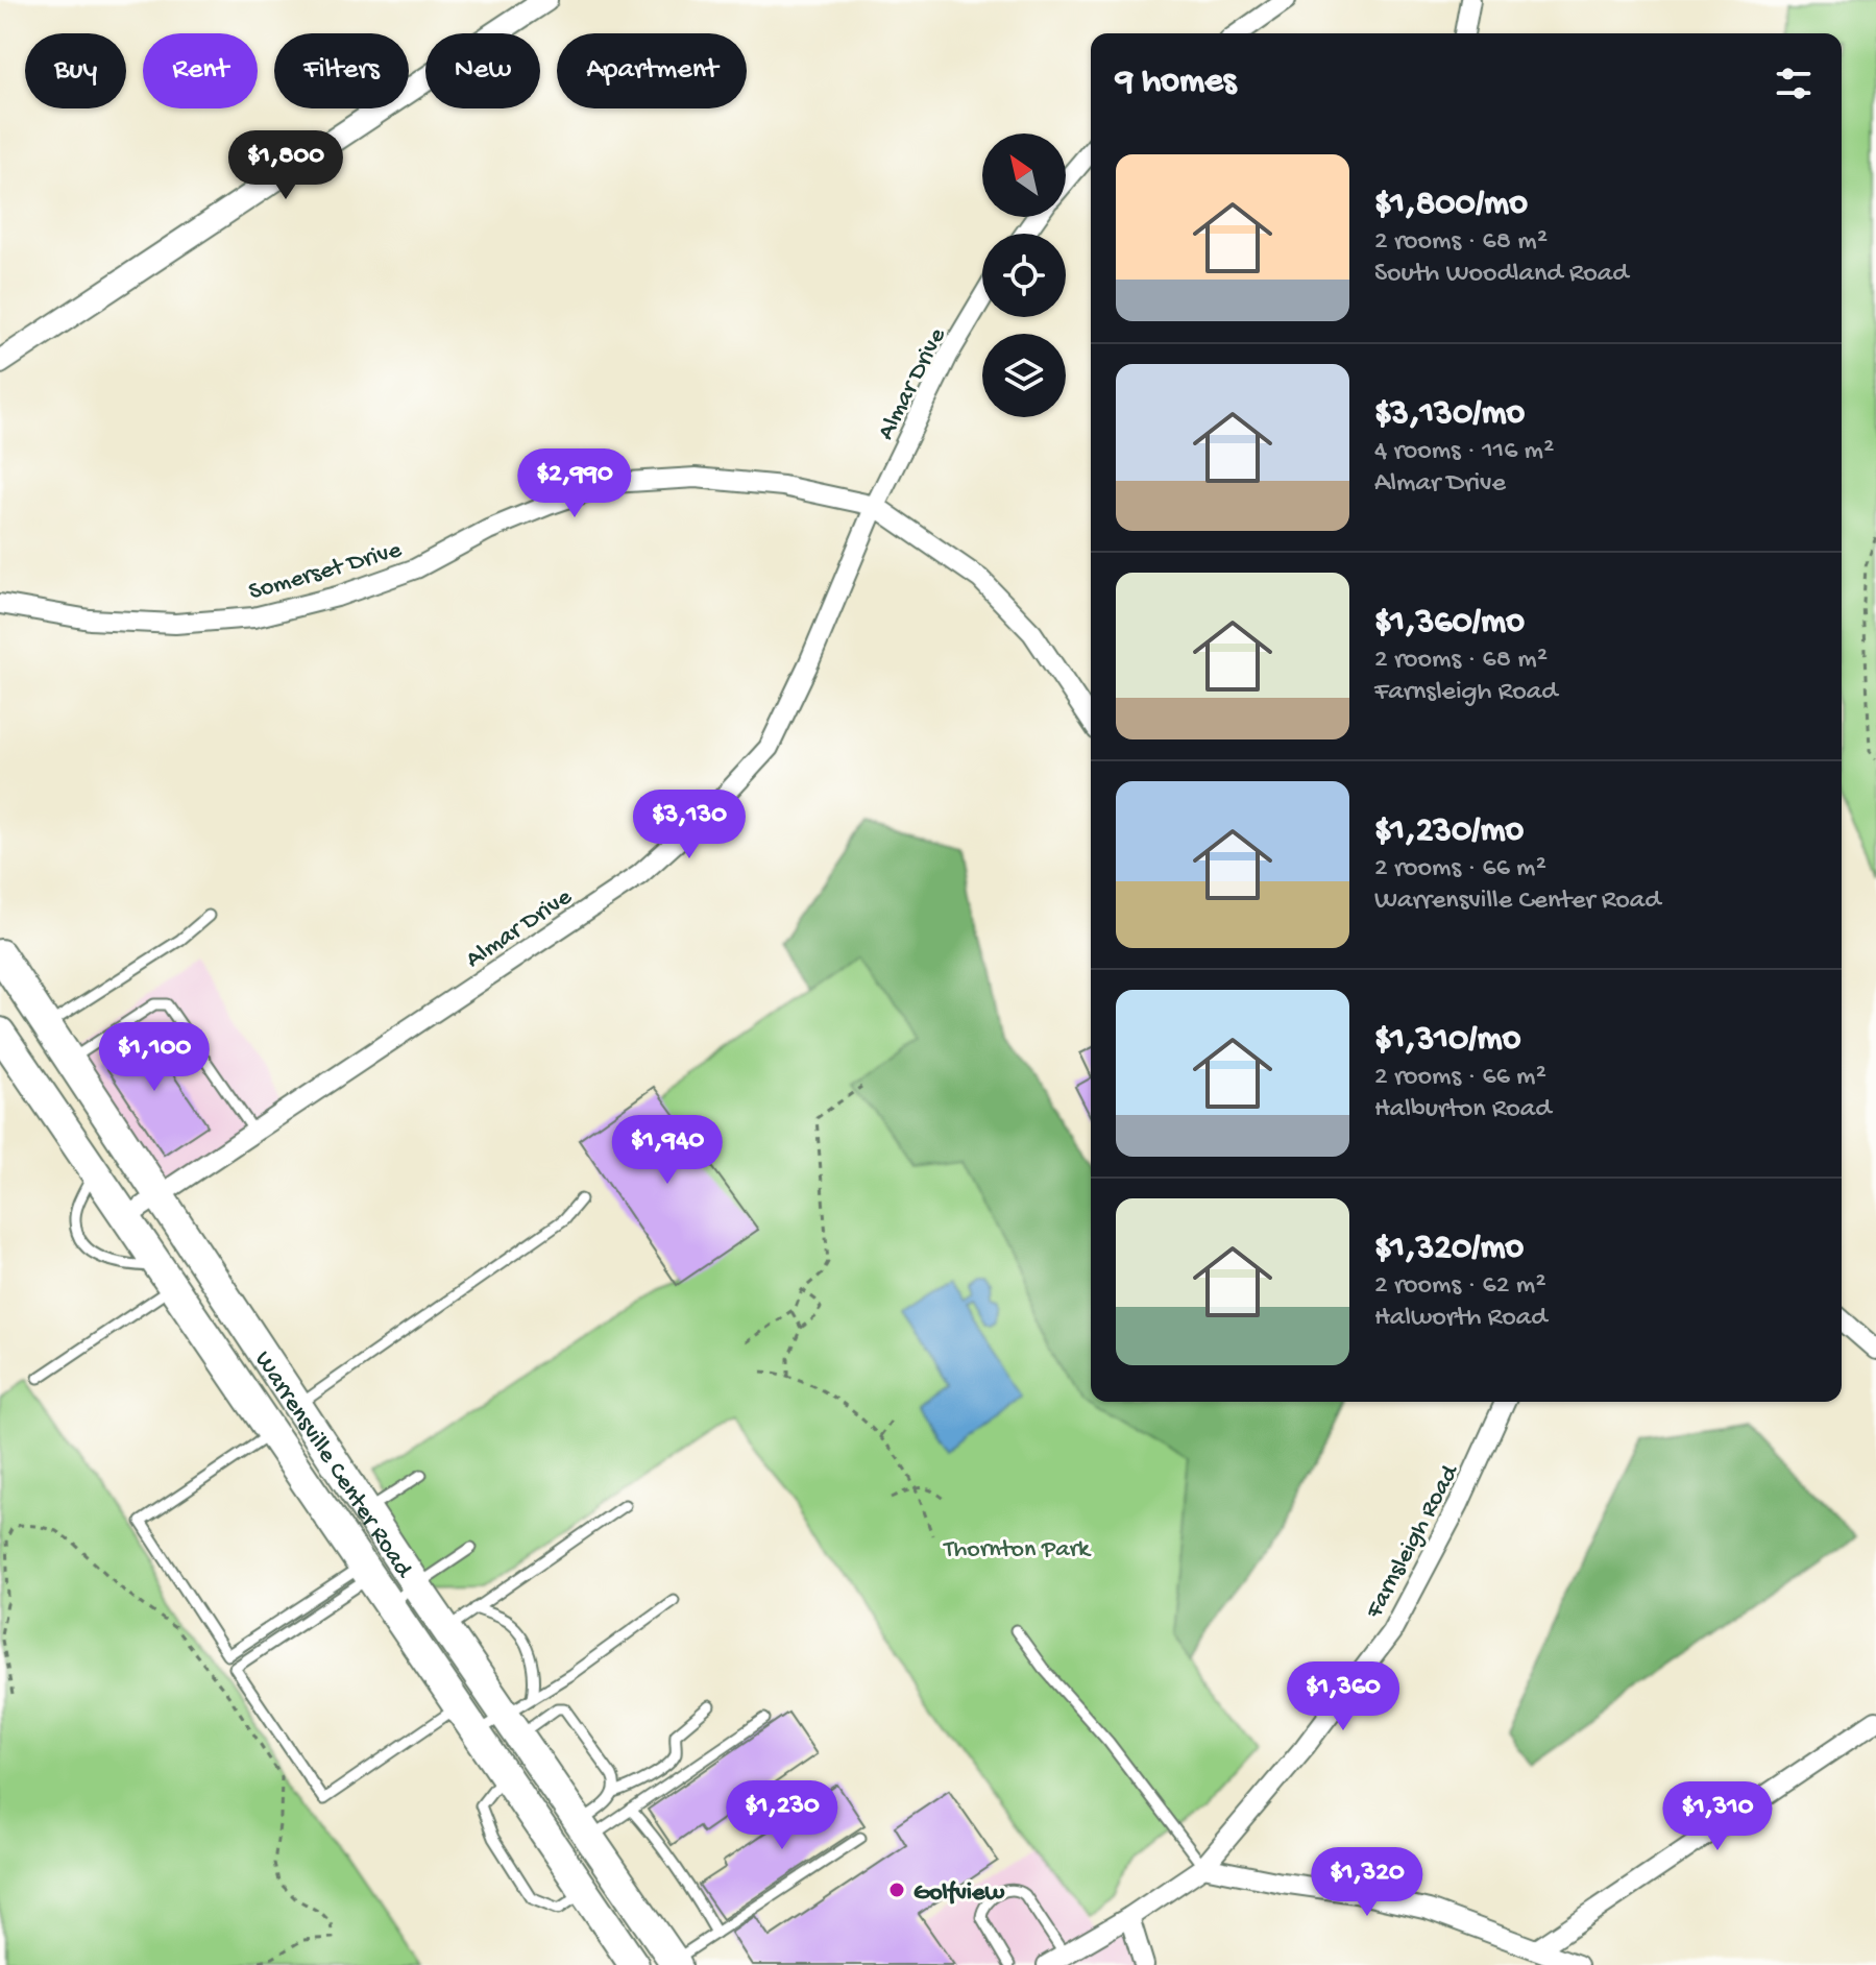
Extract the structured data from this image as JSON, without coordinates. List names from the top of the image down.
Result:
{
  "streets": {
    "main road": ["Warrensville Center Road"],
    "street": ["Almar Drive", "Somerset Drive", "Farnsleigh Road"]
  },
  "crossings": [
    ["Almar Drive", "Somerset Drive"],
    ["Almar Drive", "Warrensville Center Road"]
  ],
  "parks": ["Thornton Park"],
  "places": ["Golfview"],
  "north": "top left",
  "page": {
    "chip": [
      "Buy",
      "Rent",
      "Filters",
      "New",
      "Apartment"
    ],
    "heading": "9 homes",
    "price": [
      "$1,800",
      "$2,990",
      "$3,130",
      "$1,100",
      "$1,940",
      "$1,360",
      "$1,230",
      "$1,310",
      "$1,320"
    ],
    "list": [
      {
        "name": "$1,800/mo",
        "note": "2 rooms · 68 m² · South Woodland Road"
      },
      {
        "name": "$3,130/mo",
        "note": "4 rooms · 116 m² · Almar Drive"
      },
      {
        "name": "$1,360/mo",
        "note": "2 rooms · 68 m² · Farnsleigh Road"
      },
      {
        "name": "$1,230/mo",
        "note": "2 rooms · 66 m² · Warrensville Center Road"
      },
      {
        "name": "$1,310/mo",
        "note": "2 rooms · 66 m² · Halburton Road"
      },
      {
        "name": "$1,320/mo",
        "note": "2 rooms · 62 m² · Halworth Road"
      }
    ]
  }
}
